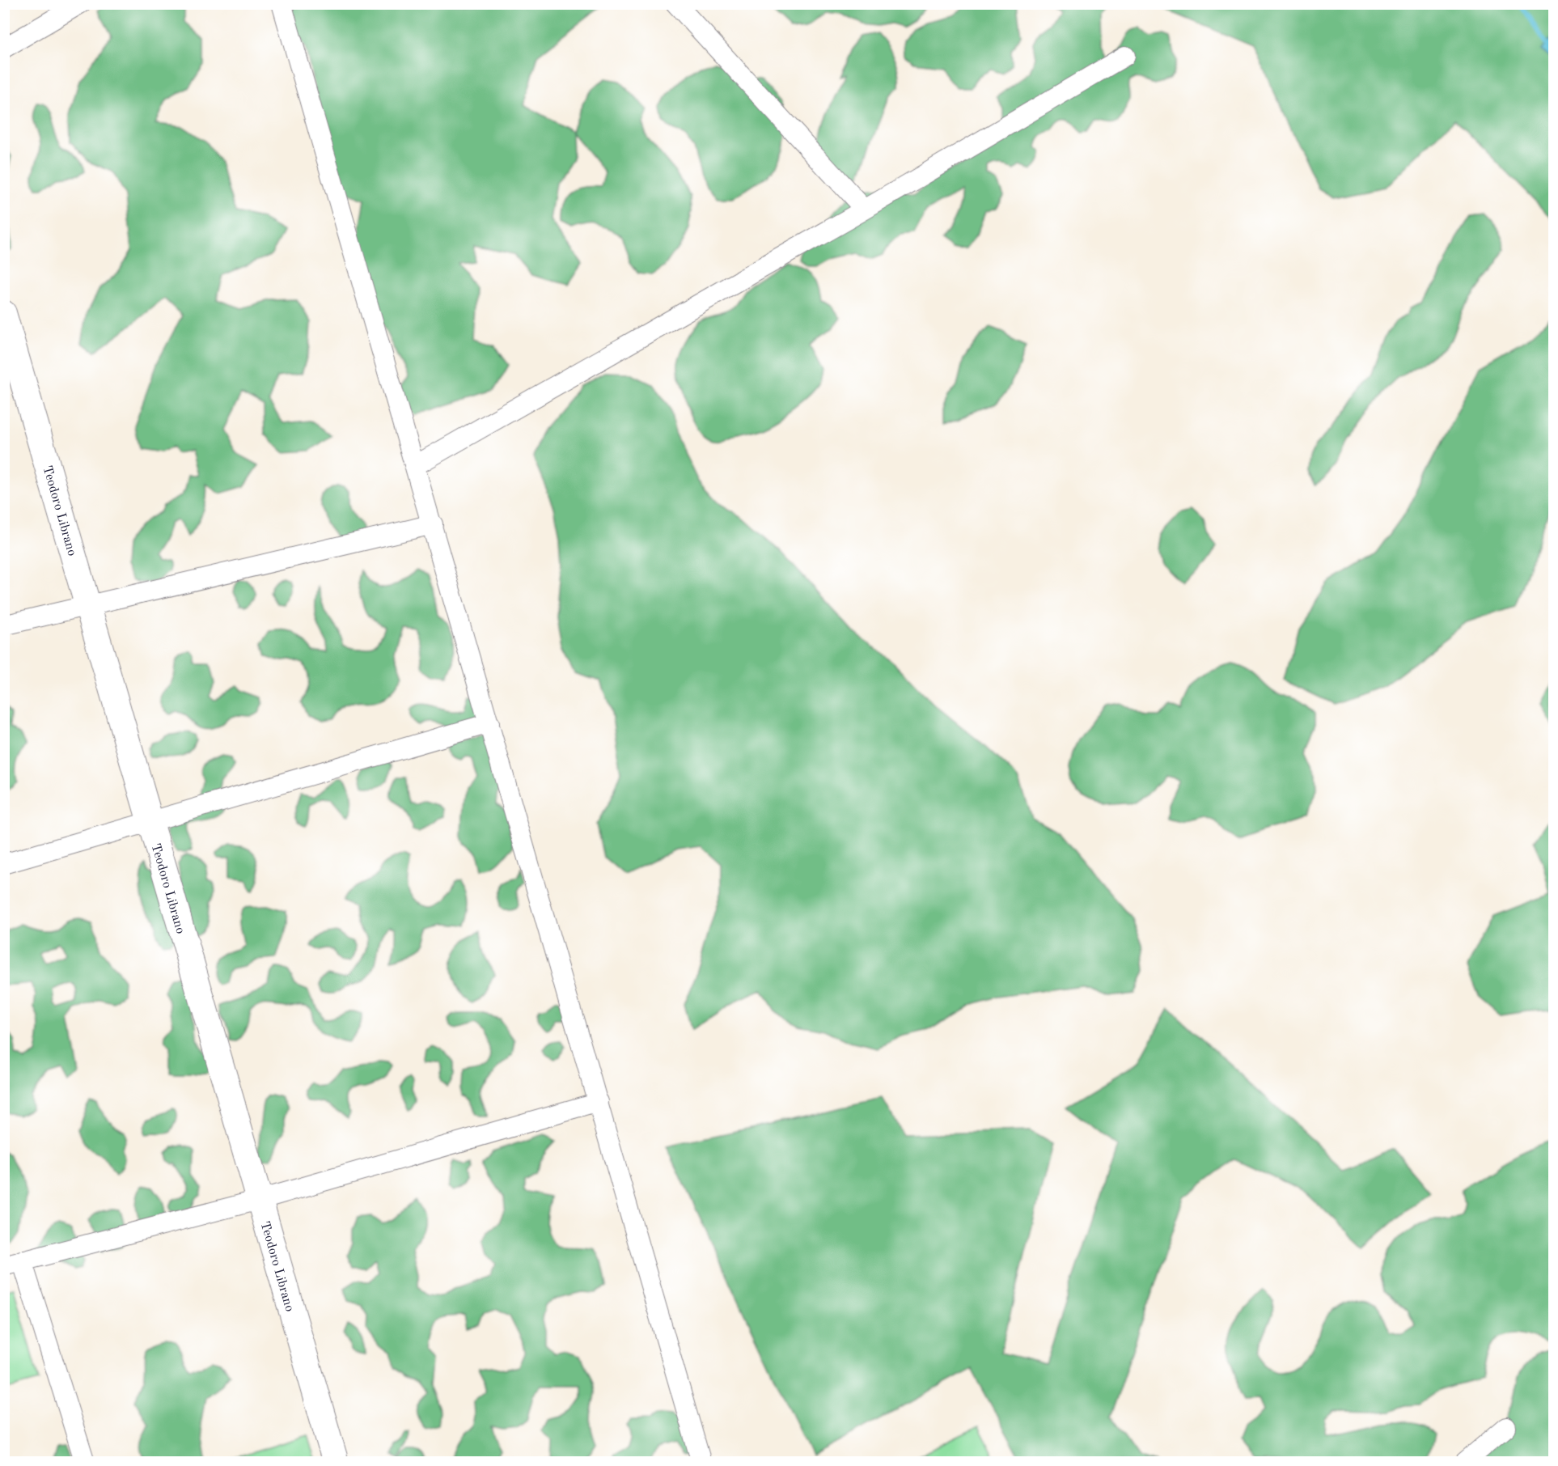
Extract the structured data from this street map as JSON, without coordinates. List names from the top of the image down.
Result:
{
  "streets": {
    "main road": ["Teodoro Librano"]
  }
}
